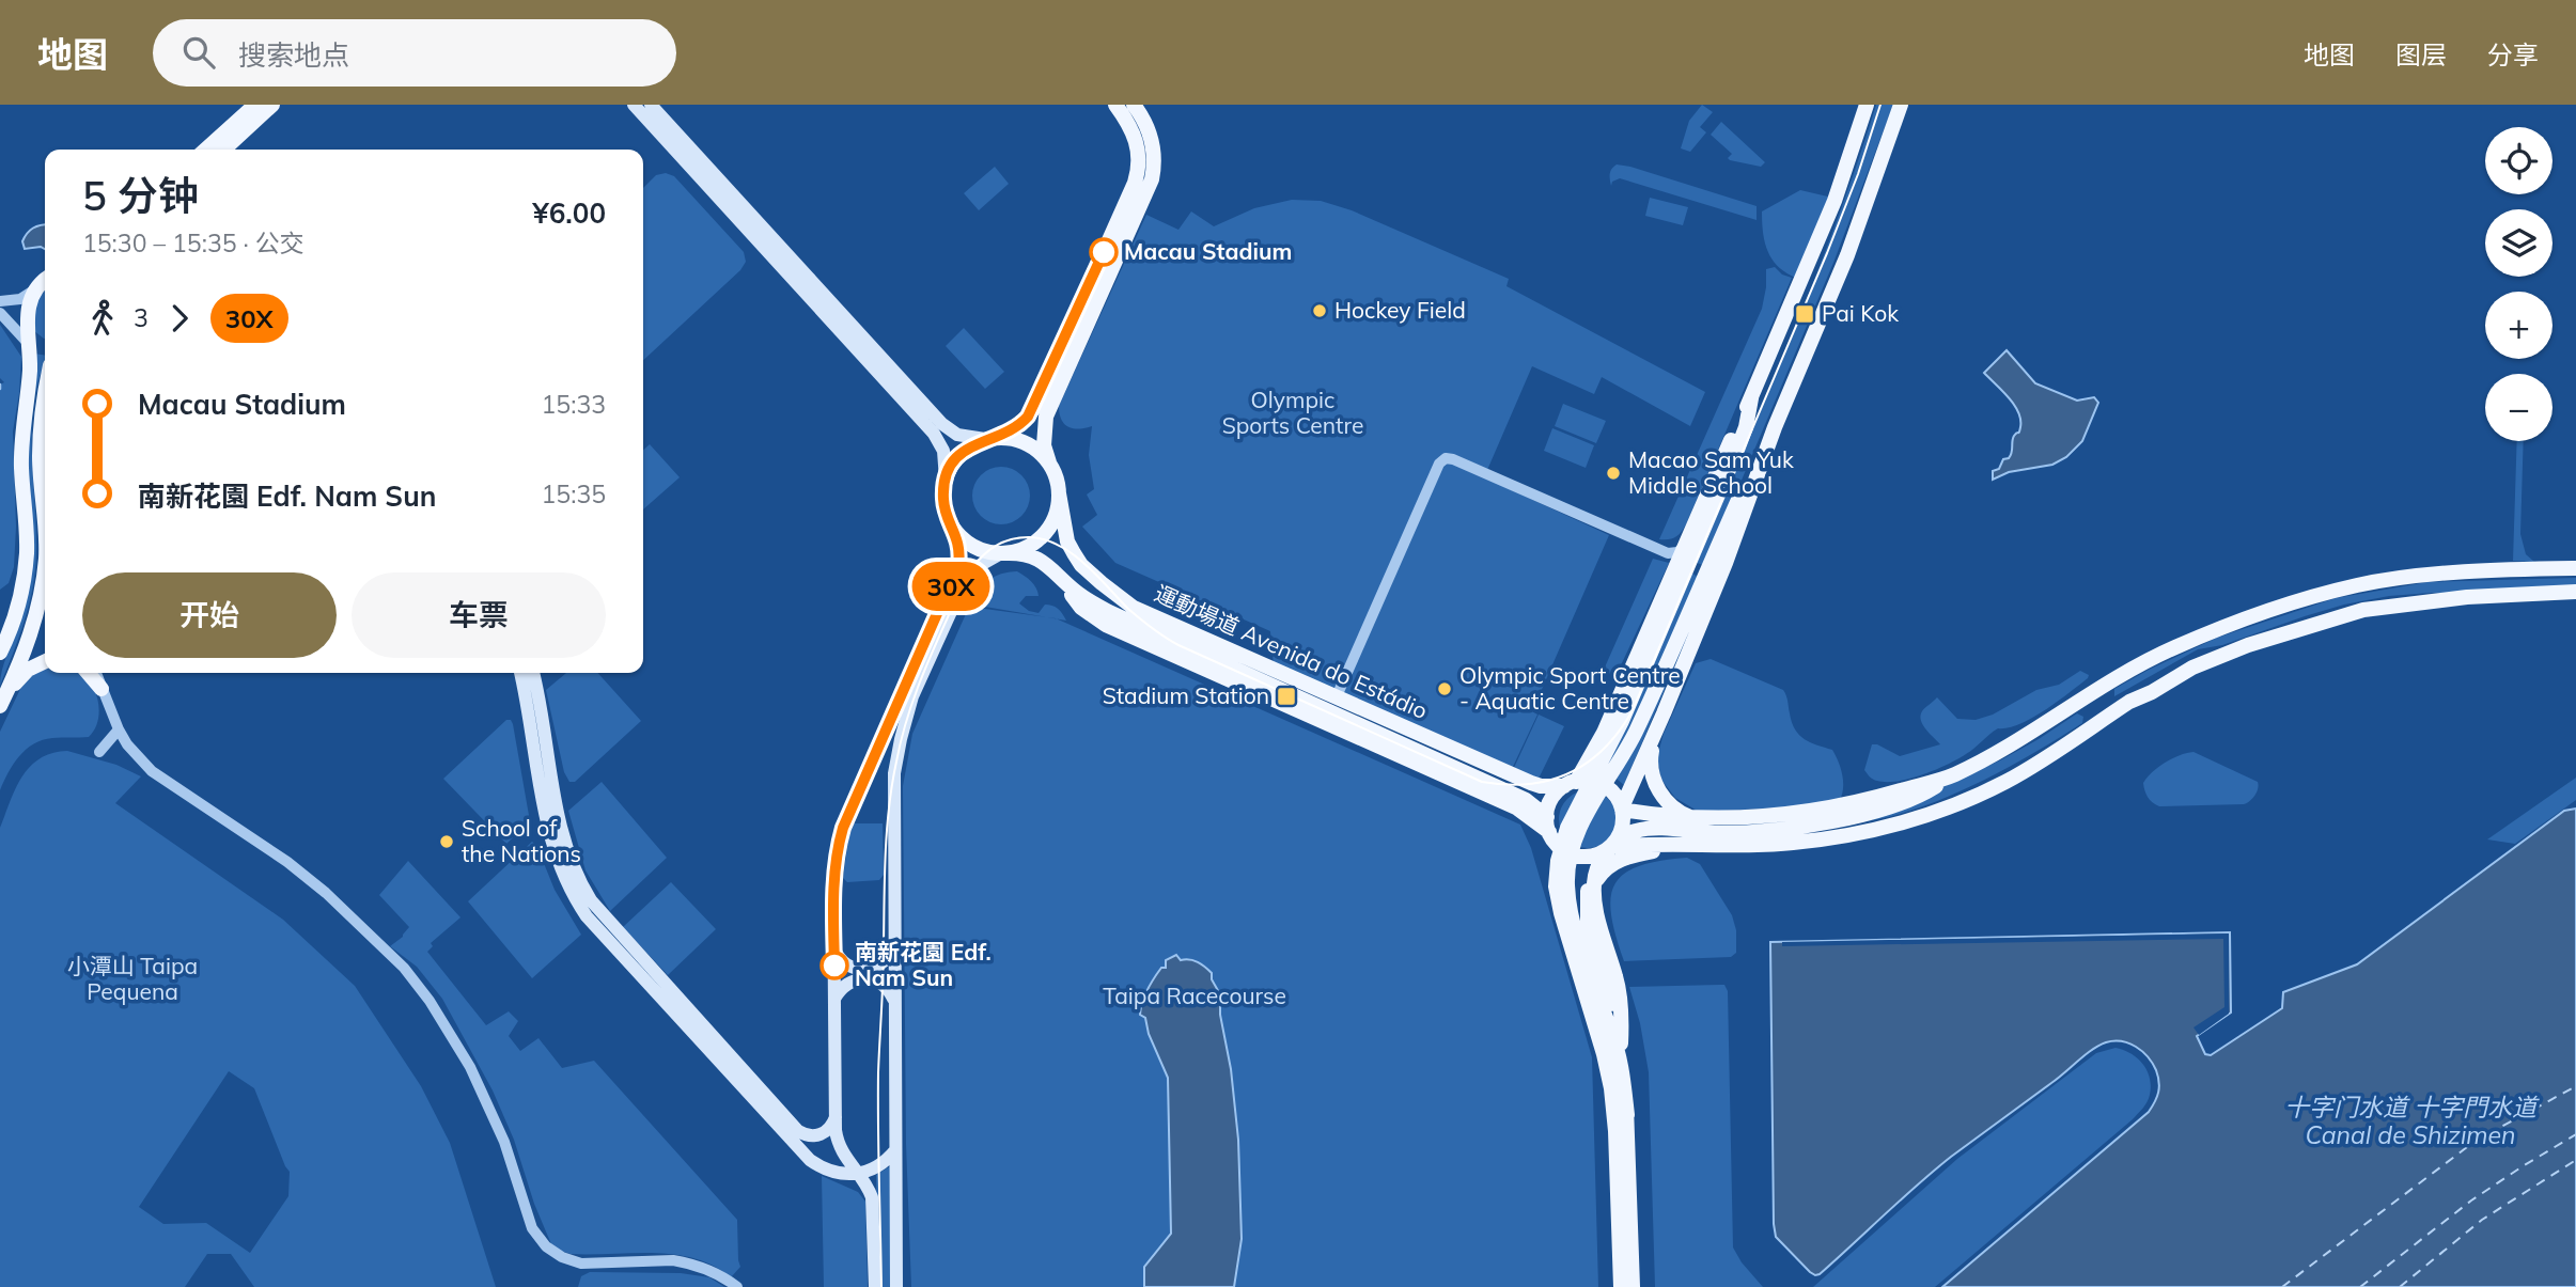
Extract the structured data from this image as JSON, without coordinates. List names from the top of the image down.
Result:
{
  "streets": {
    "main road": ["運動場道 Avenida do Estádio"]
  },
  "water": ["十字门水道 十字門水道 Canal de Shizimen"],
  "parks": ["Olympic Sports Centre", "小潭山 Taipa Pequena", "Taipa Racecourse"],
  "places": {
    "other": [
      "Macau Stadium",
      "Hockey Field",
      "Macao Sam Yuk Middle School",
      "Olympic Sport Centre - Aquatic Centre",
      "School of the Nations",
      "南新花園 Edf. Nam Sun"
    ],
    "transit": ["Pai Kok", "Stadium Station"]
  },
  "lines": ["bus line 30X"],
  "page": {
    "header": "地图",
    "search": "搜索地点",
    "nav": ["地图", "图层", "分享"],
    "on_map": "30X",
    "map_buttons": ["+", "−"],
    "heading": ["5 分钟", "15:30 – 15:35 · 公交", "¥6.00"],
    "legs": ["3", "30X"],
    "list": [
      {
        "name": "Macau Stadium",
        "value": "15:33"
      },
      {
        "name": "南新花園 Edf. Nam Sun",
        "value": "15:35"
      }
    ],
    "buttons": ["开始", "车票"]
  }
}
